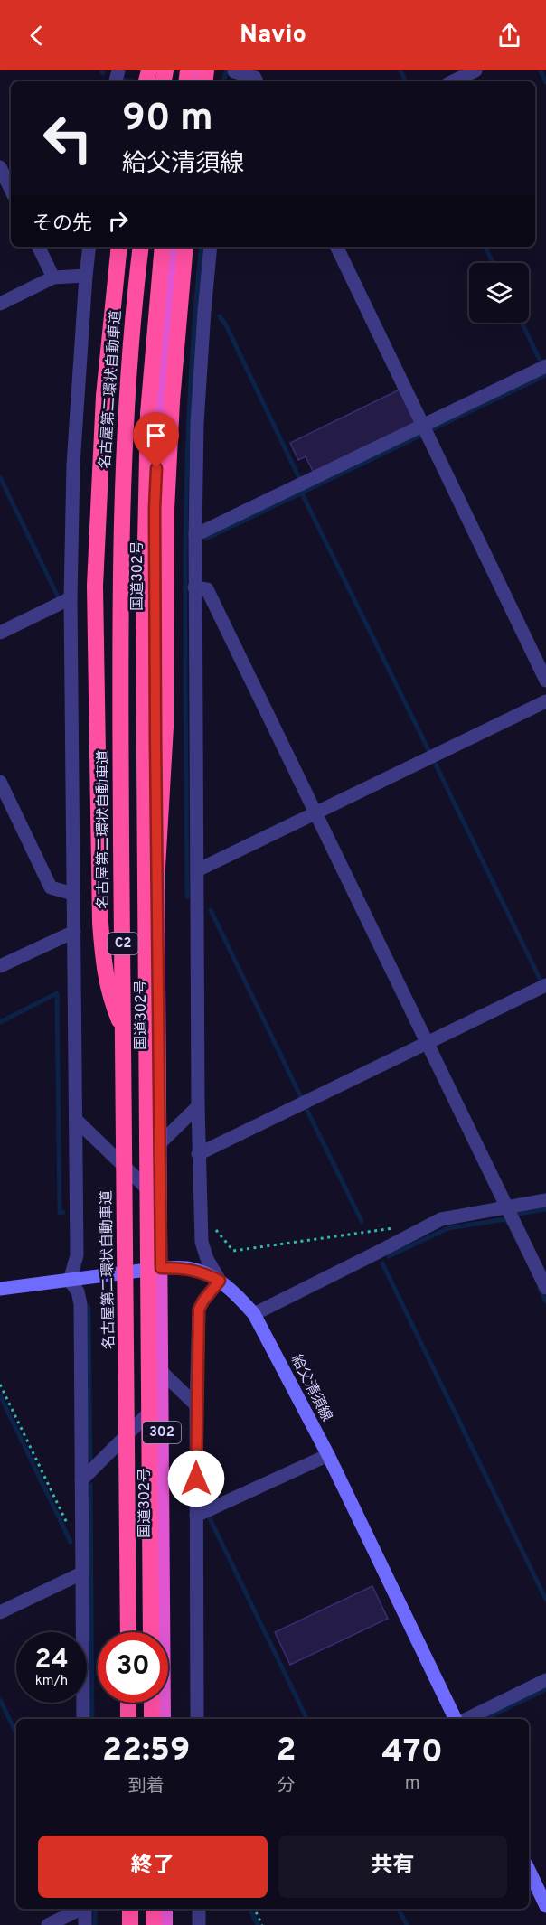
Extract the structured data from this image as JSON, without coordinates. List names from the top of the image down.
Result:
{
  "streets": {
    "highway": [
      "名古屋第二環状自動車道",
      "国道302号",
      "C2",
      "302"
    ],
    "main road": ["給父清須線"]
  },
  "crossings": [
    ["国道302号", "給父清須線"]
  ],
  "page": {
    "header": "Navio",
    "turn": ["90 m", "給父清須線"],
    "then": "その先",
    "speed": "24 km/h",
    "limit": "30",
    "eta": [
      "22:59",
      "到着",
      "2",
      "分",
      "470",
      "m"
    ],
    "buttons": ["終了", "共有"]
  }
}
